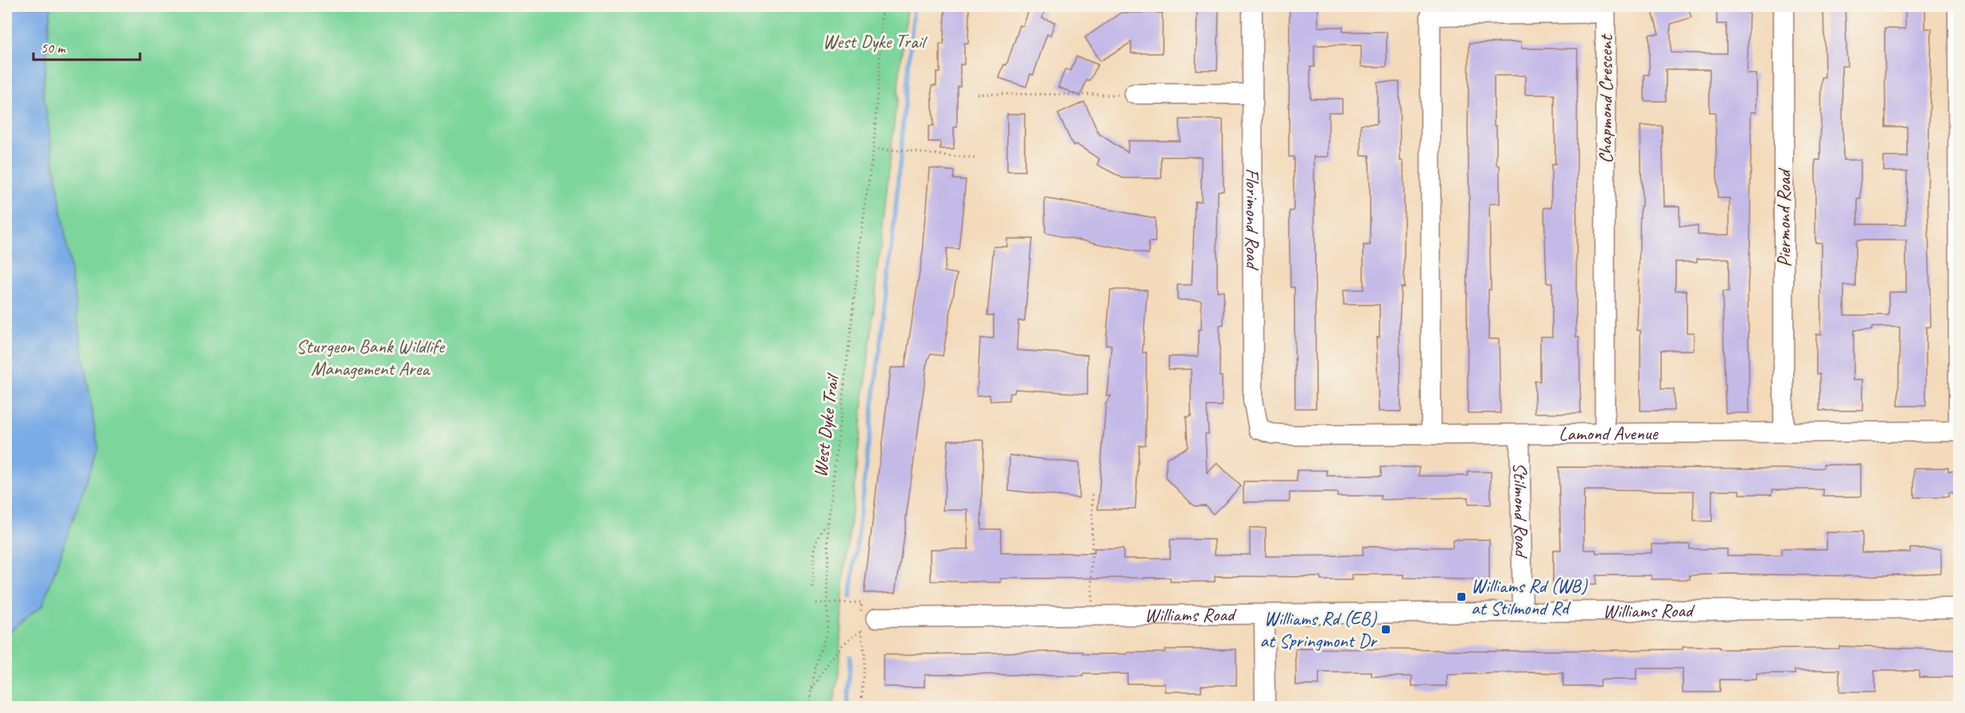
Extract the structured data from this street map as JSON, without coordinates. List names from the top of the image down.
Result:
{
  "streets": {
    "street": [
      "Chapmond Crescent",
      "Florimond Road",
      "Piermond Road",
      "Lamond Avenue",
      "Stilmond Road",
      "Williams Road"
    ],
    "path": ["West Dyke Trail"]
  },
  "crossings": [
    ["Chapmond Crescent", "Lamond Avenue"],
    ["Florimond Road", "Lamond Avenue"],
    ["Piermond Road", "Lamond Avenue"],
    ["Lamond Avenue", "Stilmond Road"],
    ["Stilmond Road", "Williams Road"]
  ],
  "parks": ["West Dyke Trail", "Sturgeon Bank Wildlife Management Area"],
  "places": {
    "transit": ["Williams Rd (WB) at Stilmond Rd", "Williams Rd (EB) at Springmont Dr"]
  },
  "scale_bar": "50 m"
}
